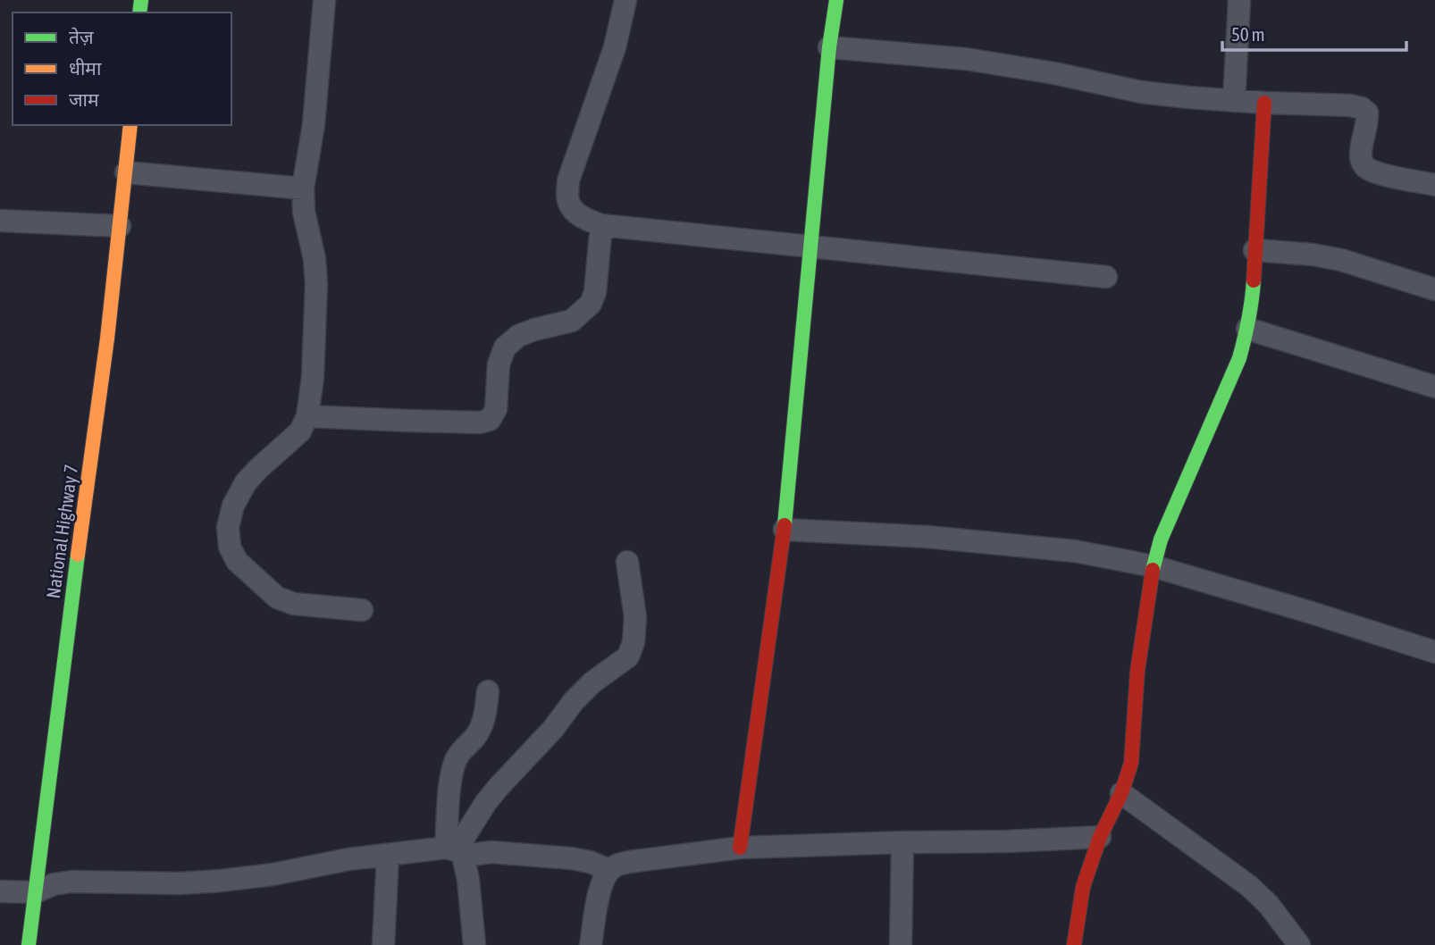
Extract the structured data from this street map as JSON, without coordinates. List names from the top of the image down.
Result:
{
  "streets": {
    "street": ["National Highway 7"]
  },
  "legend": ["तेज़", "धीमा", "जाम"],
  "scale_bar": "50 m"
}
